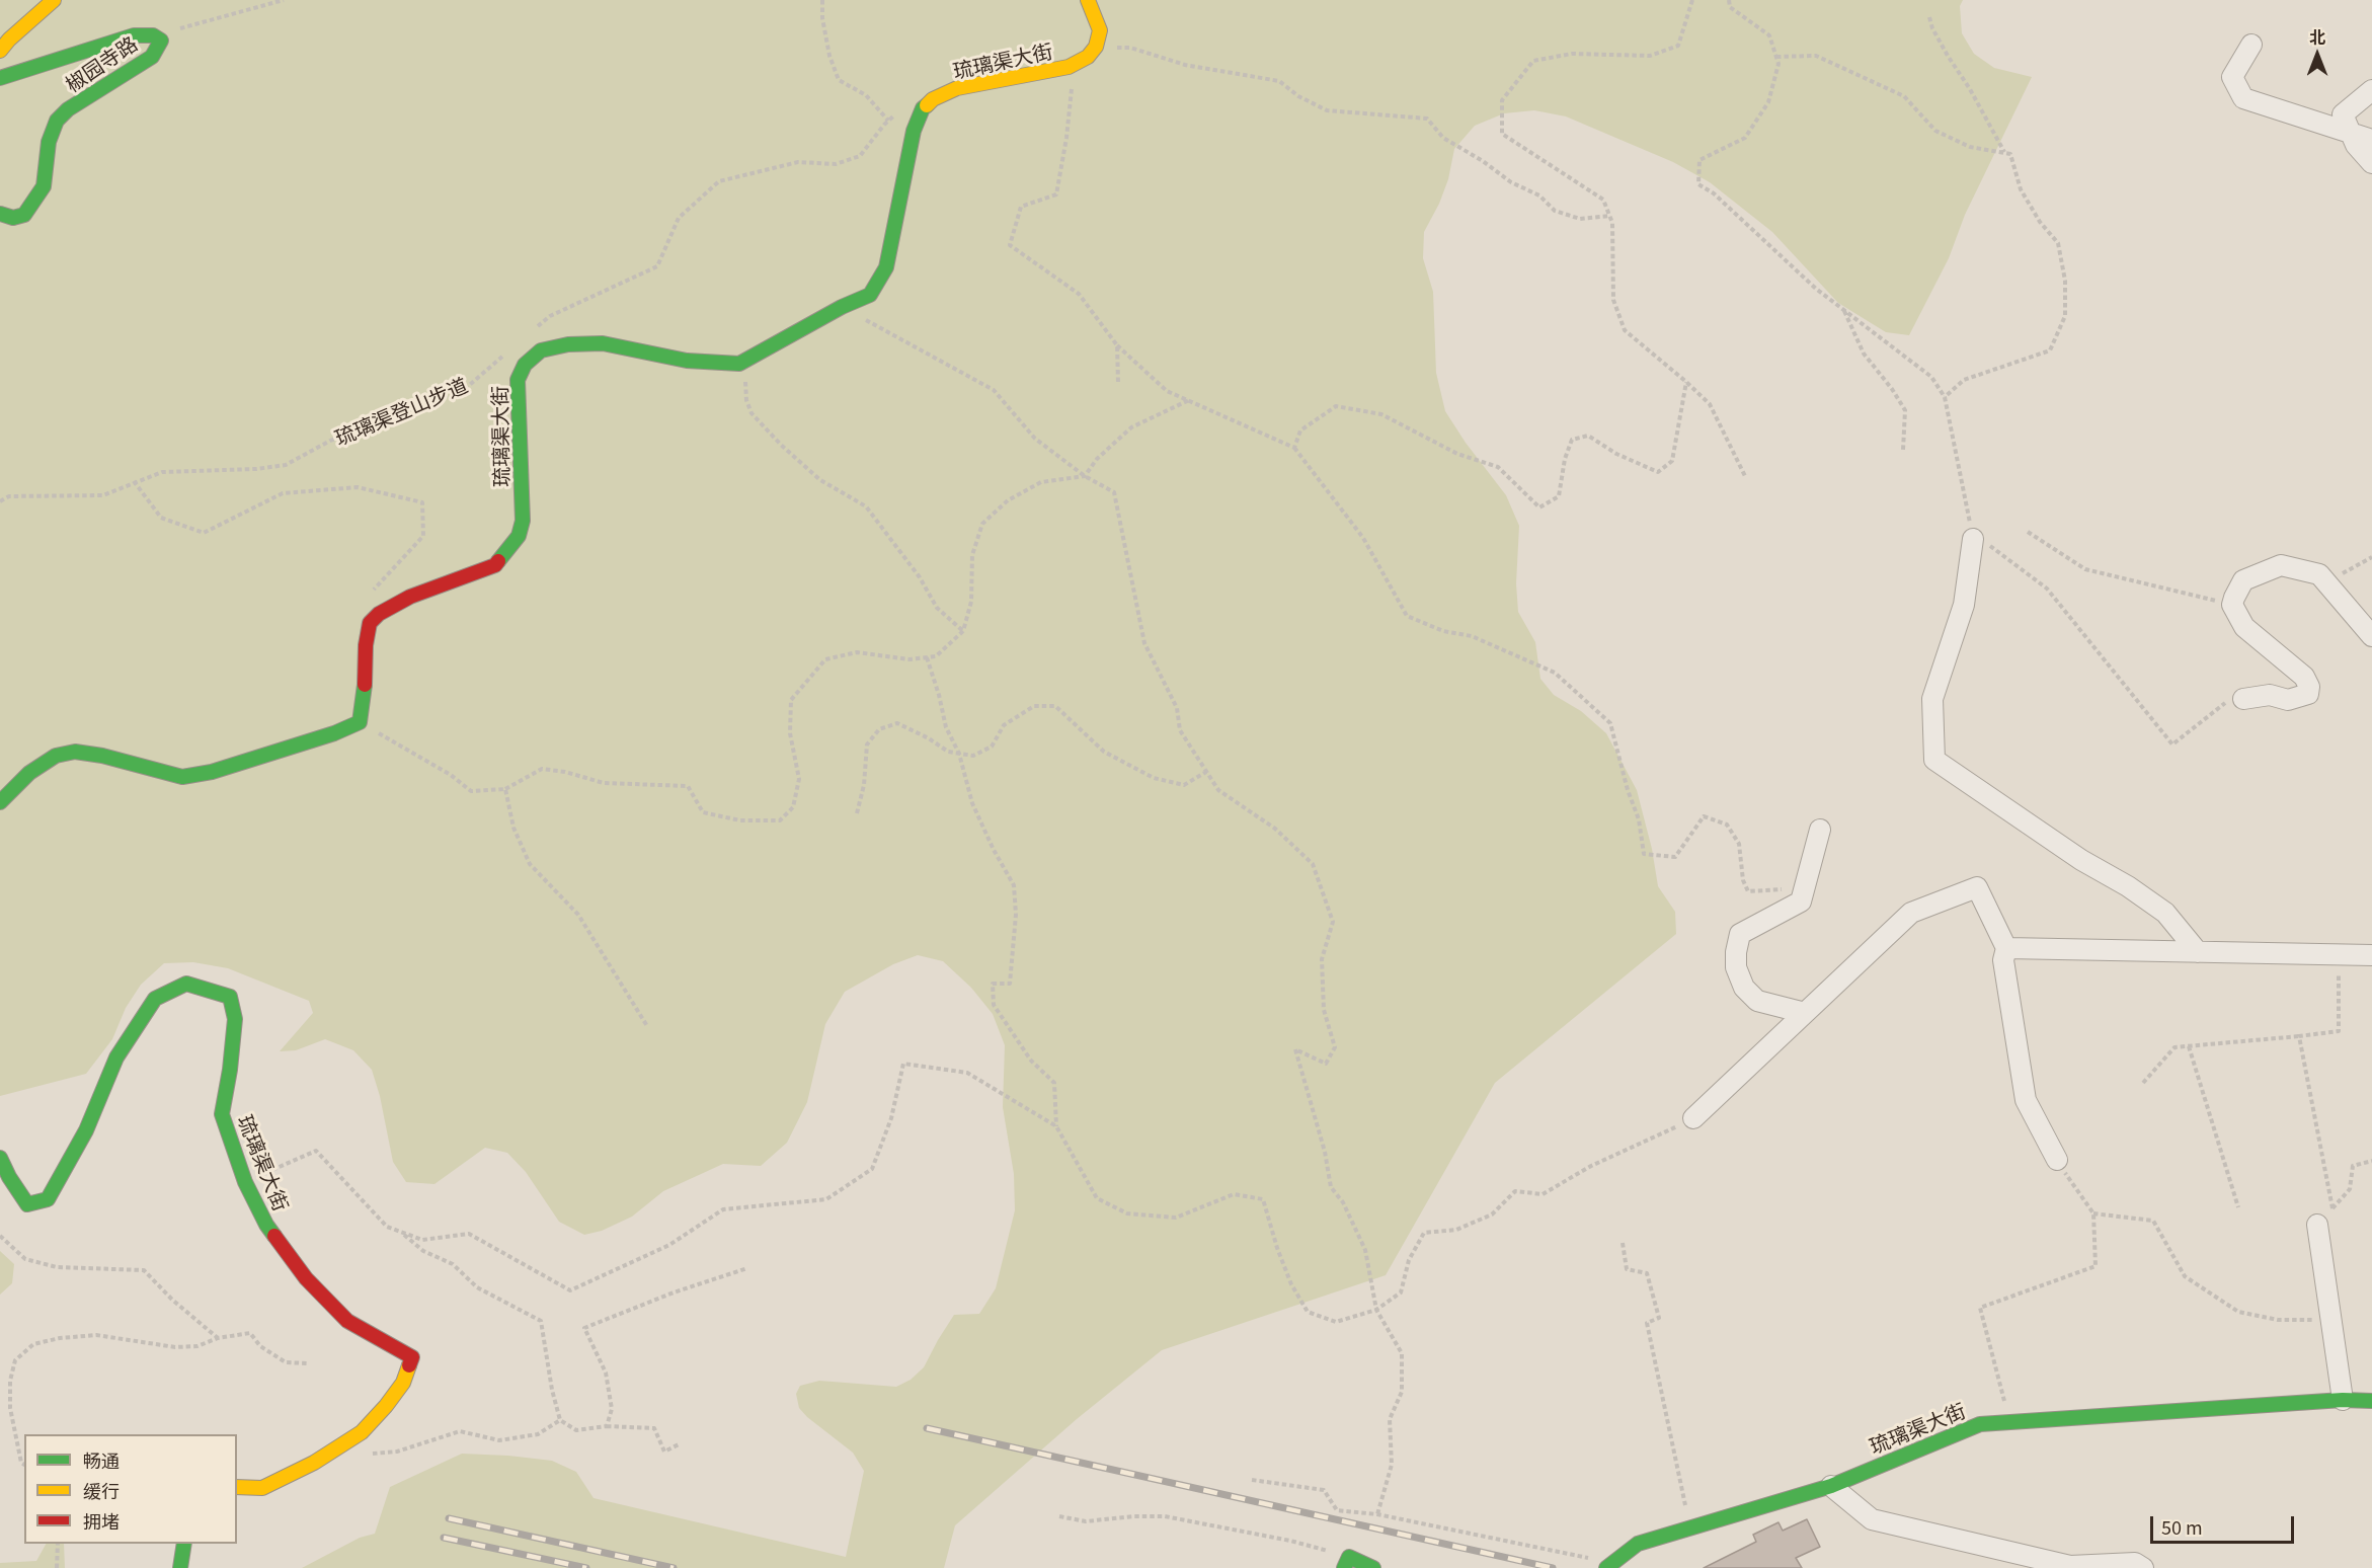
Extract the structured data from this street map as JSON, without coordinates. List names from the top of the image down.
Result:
{
  "streets": {
    "street": ["琉璃渠大街", "椒园寺路"],
    "path": ["琉璃渠登山步道"]
  },
  "legend": ["畅通", "缓行", "拥堵"],
  "scale_bar": "50 m",
  "north": "top"
}
